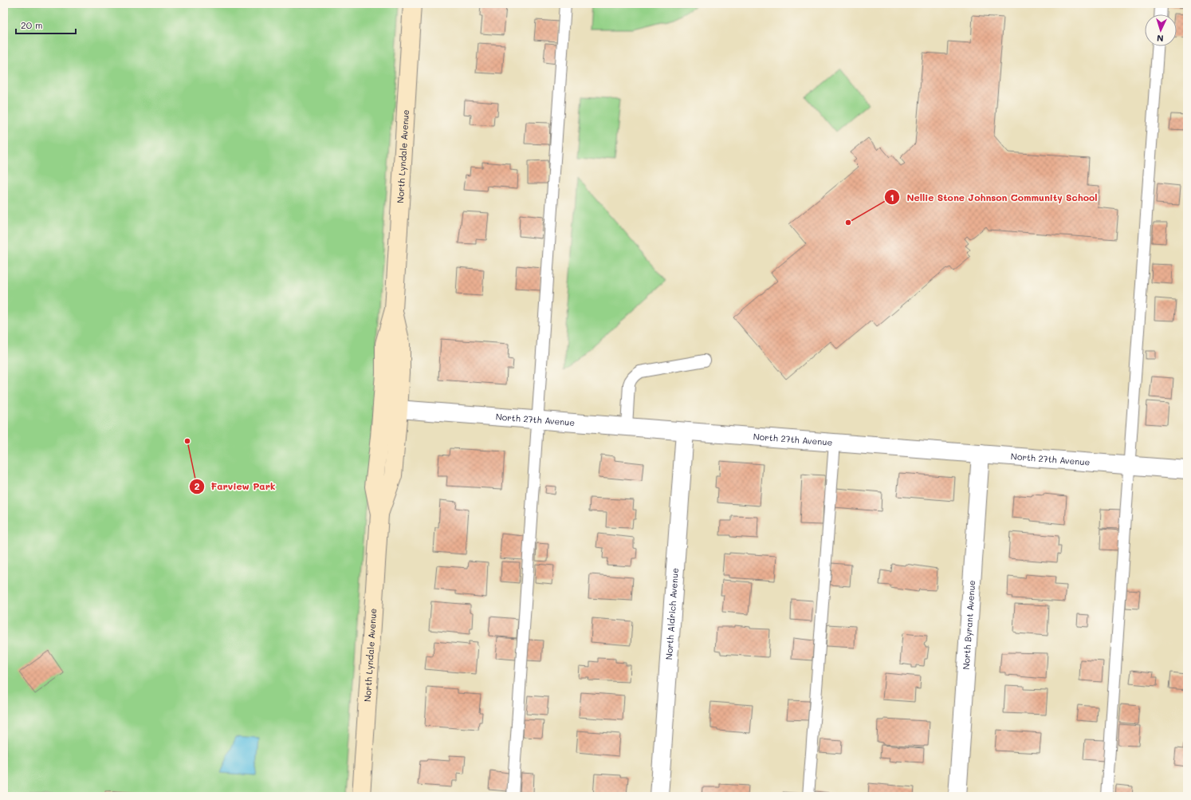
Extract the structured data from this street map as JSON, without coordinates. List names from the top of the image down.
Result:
{
  "streets": {
    "street": [
      "North Lyndale Avenue",
      "North 27th Avenue",
      "North Aldrich Avenue",
      "North Byrant Avenue"
    ]
  },
  "crossings": [
    ["North Lyndale Avenue", "North 27th Avenue"],
    ["North 27th Avenue", "North Aldrich Avenue"],
    ["North 27th Avenue", "North Byrant Avenue"]
  ],
  "places": ["Nellie Stone Johnson Community School", "Farview Park"],
  "scale_bar": "20 m",
  "north": "bottom"
}
